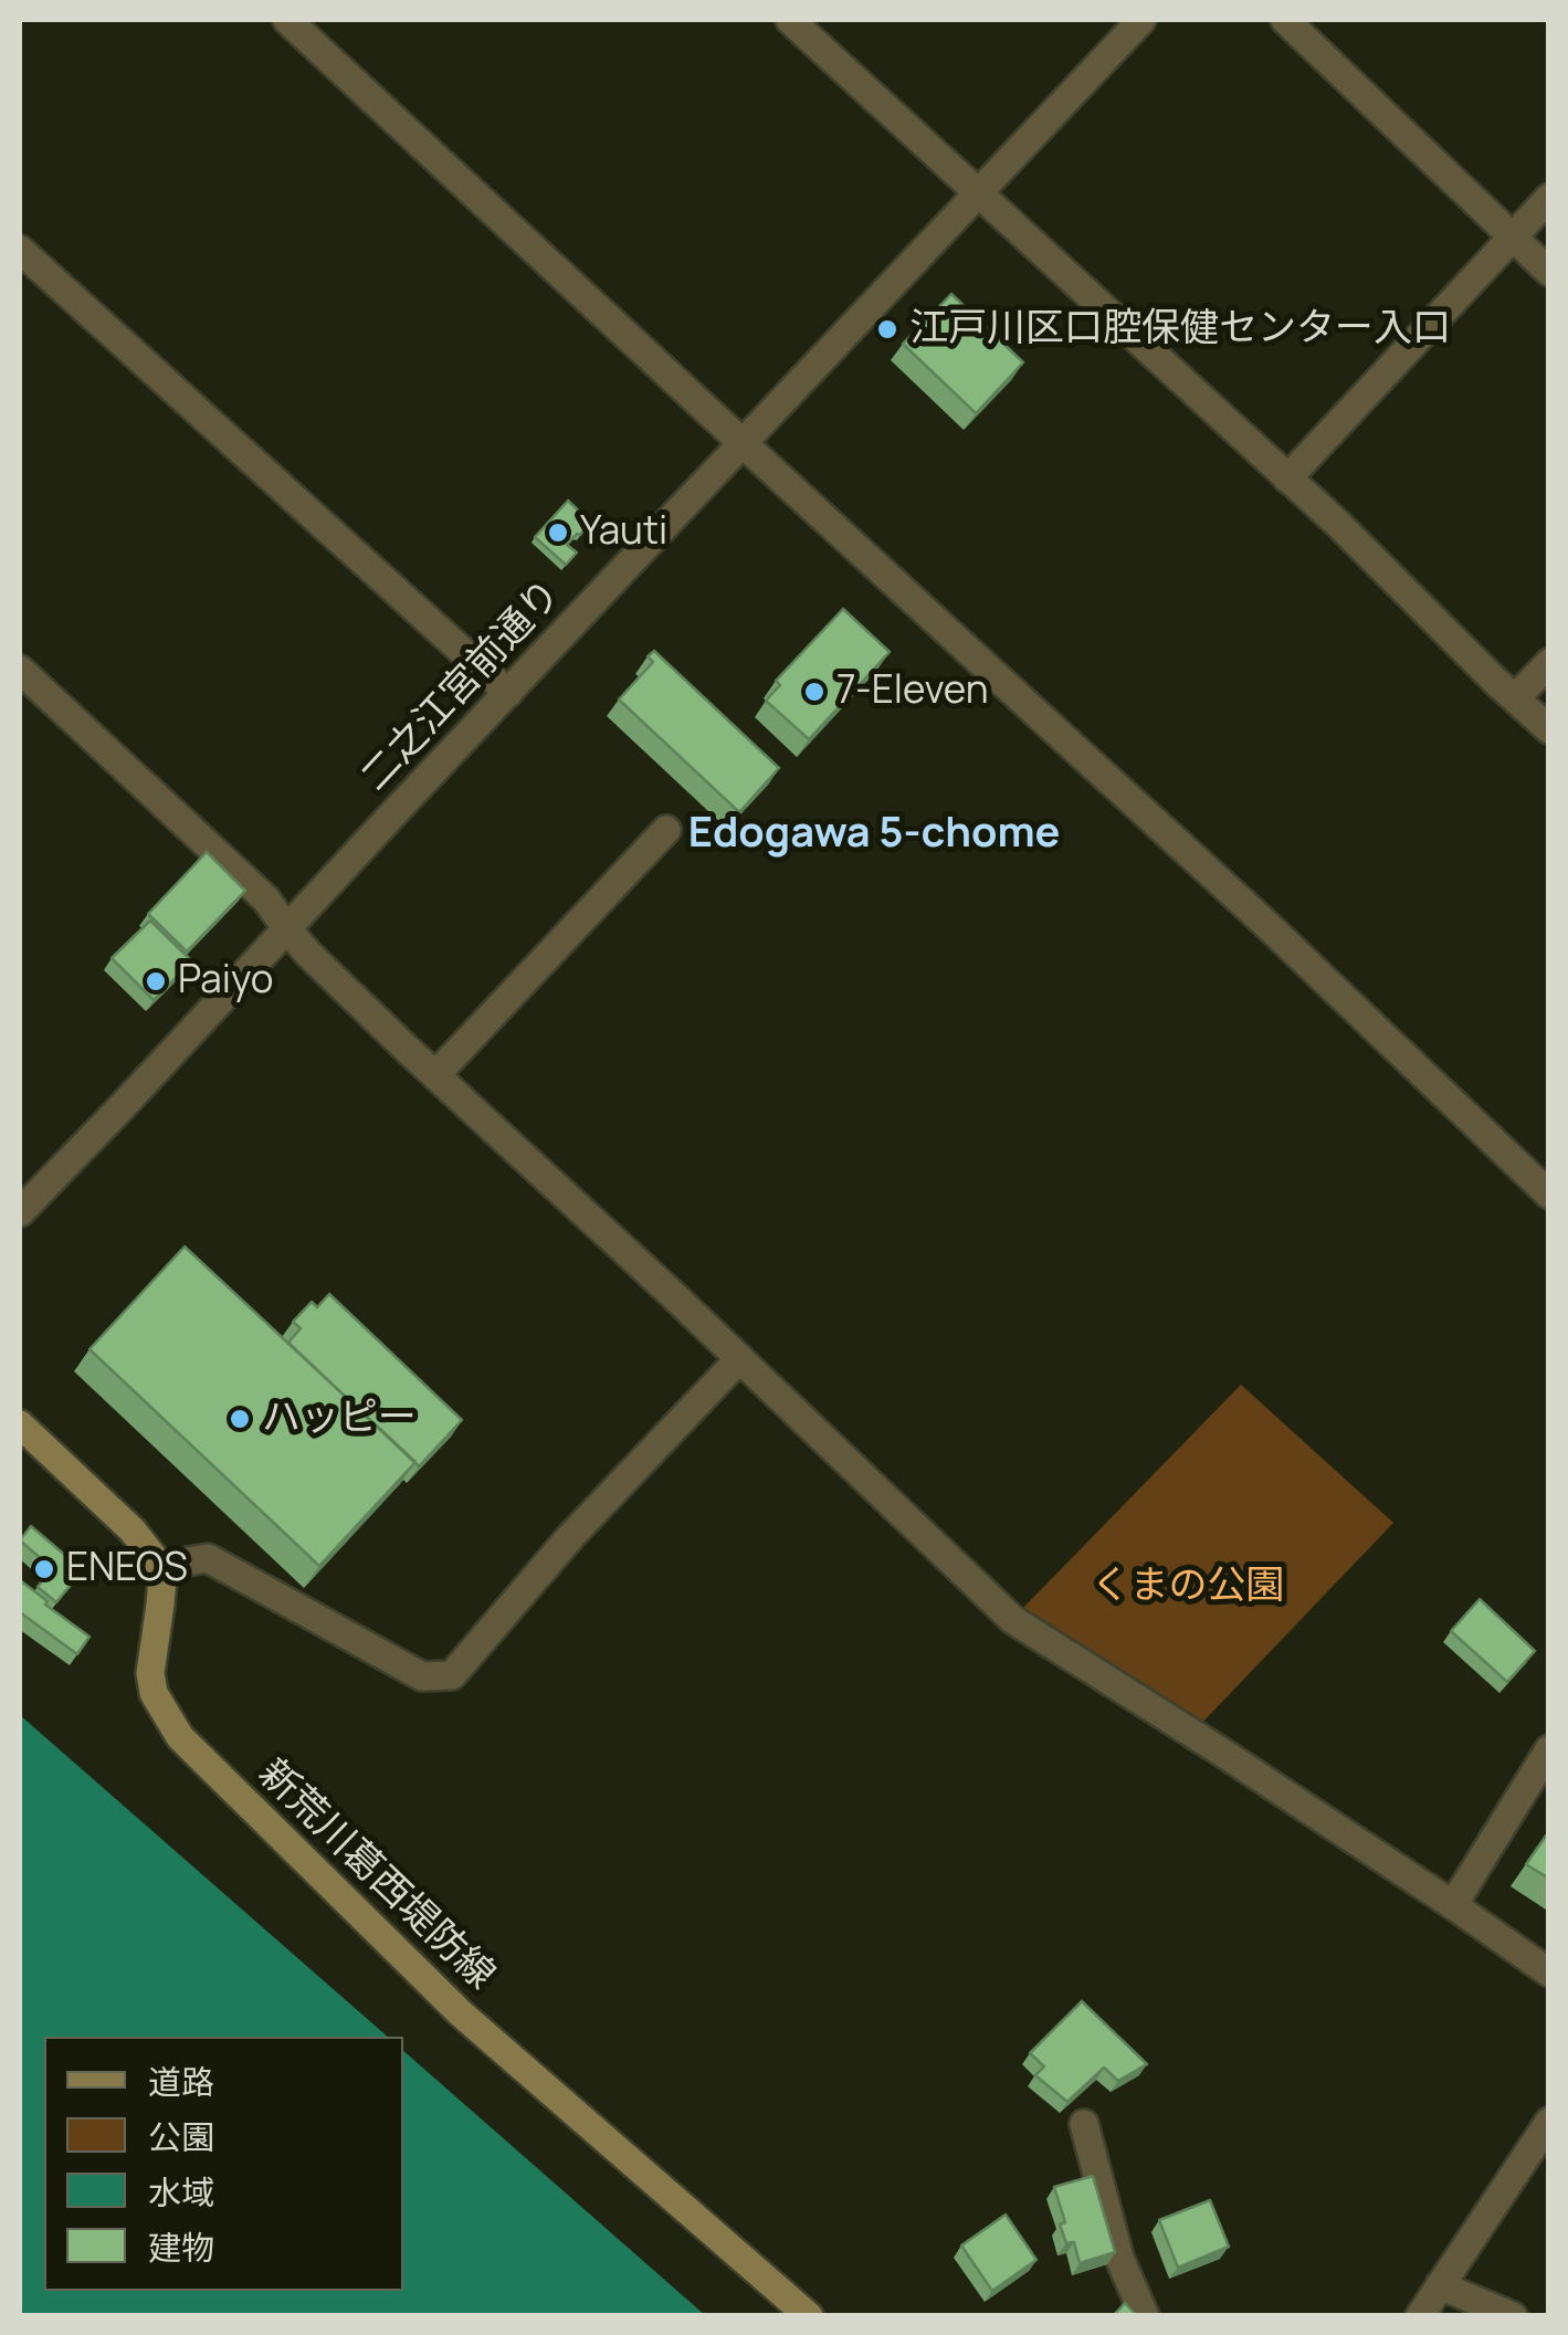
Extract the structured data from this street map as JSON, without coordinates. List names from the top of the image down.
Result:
{
  "streets": {
    "main road": ["新荒川葛西堤防線"],
    "street": ["二之江宮前通り"]
  },
  "districts": ["Edogawa 5-chome"],
  "parks": ["くまの公園"],
  "places": [
    "江戸川区口腔保健センター入口",
    "Yauti",
    "7-Eleven",
    "Paiyo",
    "ハッピー",
    "ENEOS"
  ],
  "legend": [
    "道路",
    "公園",
    "水域",
    "建物"
  ]
}
